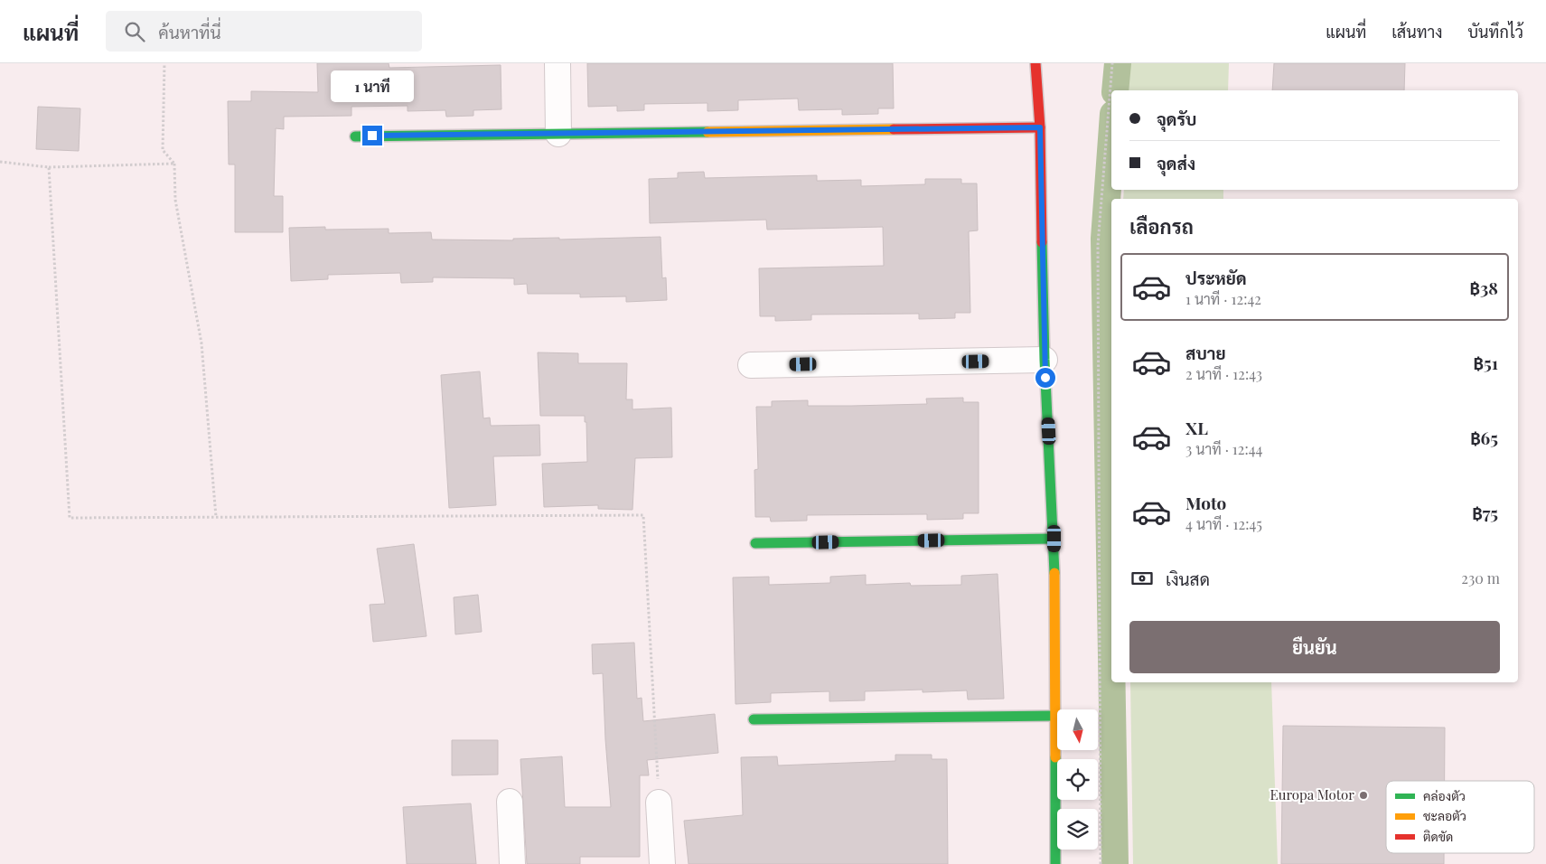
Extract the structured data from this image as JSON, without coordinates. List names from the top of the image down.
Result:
{
  "places": ["Europa Motor"],
  "legend": ["คล่องตัว", "ชะลอตัว", "ติดขัด"],
  "north": "bottom",
  "page": {
    "header": "แผนที่",
    "search": "ค้นหาที่นี่",
    "nav": ["แผนที่", "เส้นทาง", "บันทึกไว้"],
    "bubble": "1 นาที",
    "banner": ["จุดรับ", "จุดส่ง"],
    "heading": "เลือกรถ",
    "list": [
      {
        "name": "ประหยัด",
        "note": "1 นาที · 12:42",
        "value": "฿38"
      },
      {
        "name": "สบาย",
        "note": "2 นาที · 12:43",
        "value": "฿51"
      },
      {
        "name": "XL",
        "note": "3 นาที · 12:44",
        "value": "฿65"
      },
      {
        "name": "Moto",
        "note": "4 นาที · 12:45",
        "value": "฿75"
      }
    ],
    "pay": ["เงินสด", "230 m"],
    "buttons": "ยืนยัน"
  }
}
